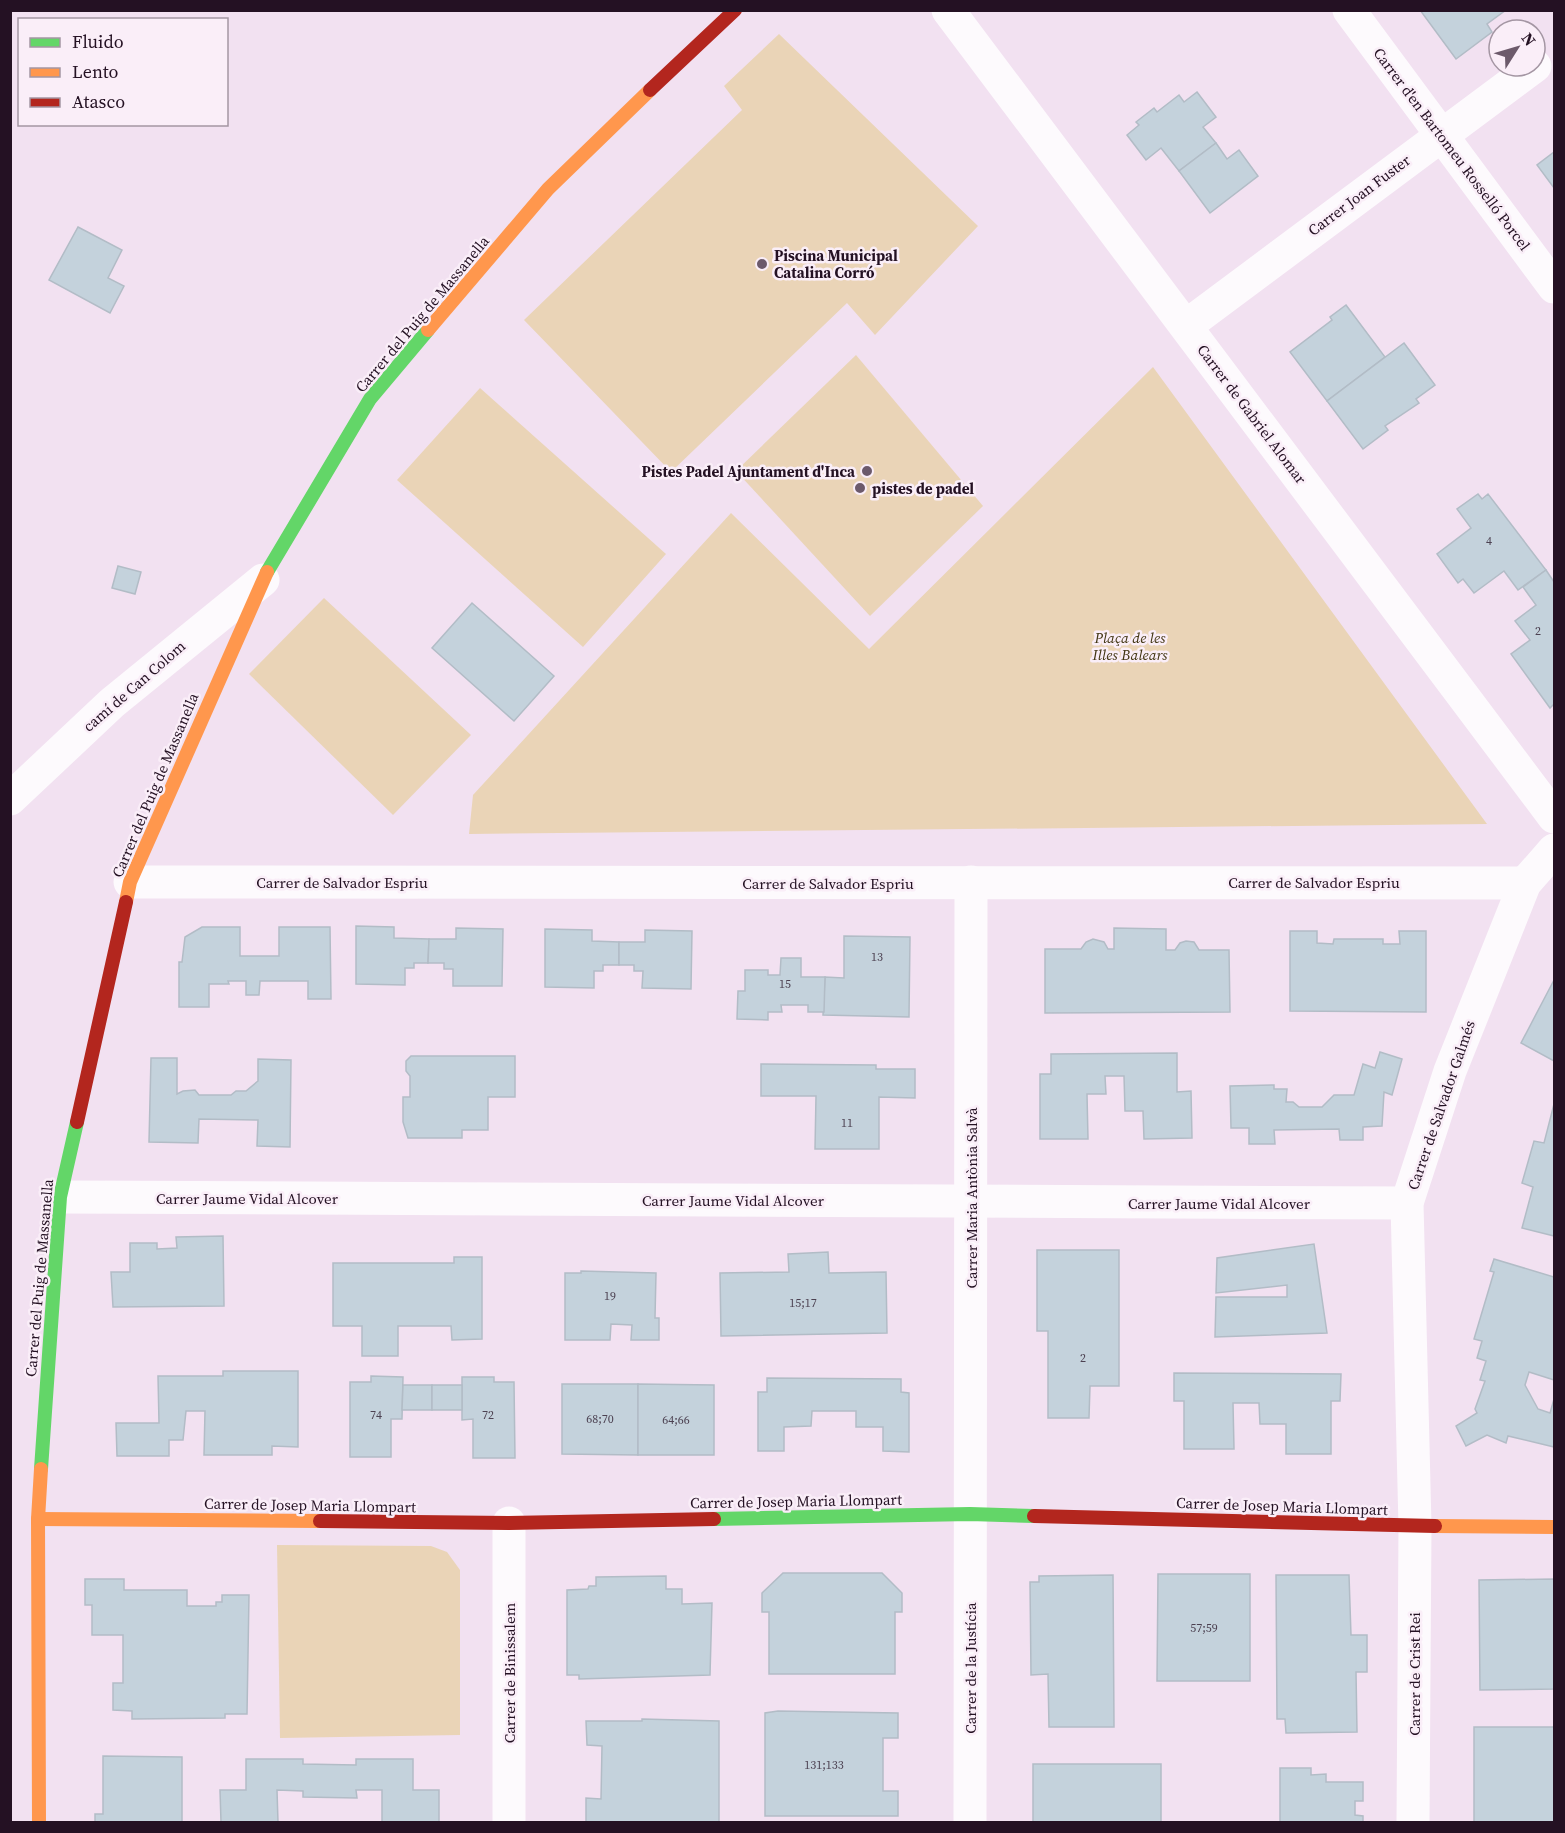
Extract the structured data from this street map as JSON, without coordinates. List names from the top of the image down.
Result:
{
  "streets": {
    "street": [
      "Carrer d'en Bartomeu Rosselló Porcel",
      "Carrer Joan Fuster",
      "Carrer del Puig de Massanella",
      "Carrer de Gabriel Alomar",
      "camí de Can Colom",
      "Carrer de Salvador Espriu",
      "Carrer de Salvador Galmés",
      "Carrer Jaume Vidal Alcover",
      "Carrer Maria Antònia Salvà",
      "Carrer de Josep Maria Llompart",
      "Carrer de la Justícia",
      "Carrer de Binissalem",
      "Carrer de Crist Rei"
    ]
  },
  "crossings": [
    ["Carrer d'en Bartomeu Rosselló Porcel", "Carrer Joan Fuster"],
    ["Carrer Joan Fuster", "Carrer de Gabriel Alomar"],
    ["Carrer del Puig de Massanella", "camí de Can Colom"],
    ["Carrer del Puig de Massanella", "Carrer de Salvador Espriu"],
    ["Carrer del Puig de Massanella", "Carrer Jaume Vidal Alcover"],
    ["Carrer del Puig de Massanella", "Carrer de Josep Maria Llompart"],
    ["Carrer de Salvador Espriu", "Carrer de Salvador Galmés"],
    ["Carrer de Salvador Espriu", "Carrer Maria Antònia Salvà"],
    ["Carrer de Salvador Galmés", "Carrer Jaume Vidal Alcover"],
    ["Carrer de Salvador Galmés", "Carrer de Josep Maria Llompart"],
    ["Carrer de Salvador Galmés", "Carrer de Crist Rei"],
    ["Carrer Jaume Vidal Alcover", "Carrer Maria Antònia Salvà"],
    ["Carrer Maria Antònia Salvà", "Carrer de Josep Maria Llompart"],
    ["Carrer Maria Antònia Salvà", "Carrer de la Justícia"],
    ["Carrer de Josep Maria Llompart", "Carrer de la Justícia"],
    ["Carrer de Josep Maria Llompart", "Carrer de Binissalem"],
    ["Carrer de Josep Maria Llompart", "Carrer de Crist Rei"]
  ],
  "parks": ["Plaça de les Illes Balears"],
  "places": ["Piscina Municipal Catalina Corró", "Pistes Padel Ajuntament d'Inca", "pistes de padel"],
  "house_numbers": [
    "4",
    "2",
    "13",
    "15",
    "11",
    "19",
    "15;17",
    "2",
    "74",
    "72",
    "68;70",
    "64;66",
    "57;59",
    "131;133"
  ],
  "legend": ["Fluido", "Lento", "Atasco"],
  "north": "top right"
}
